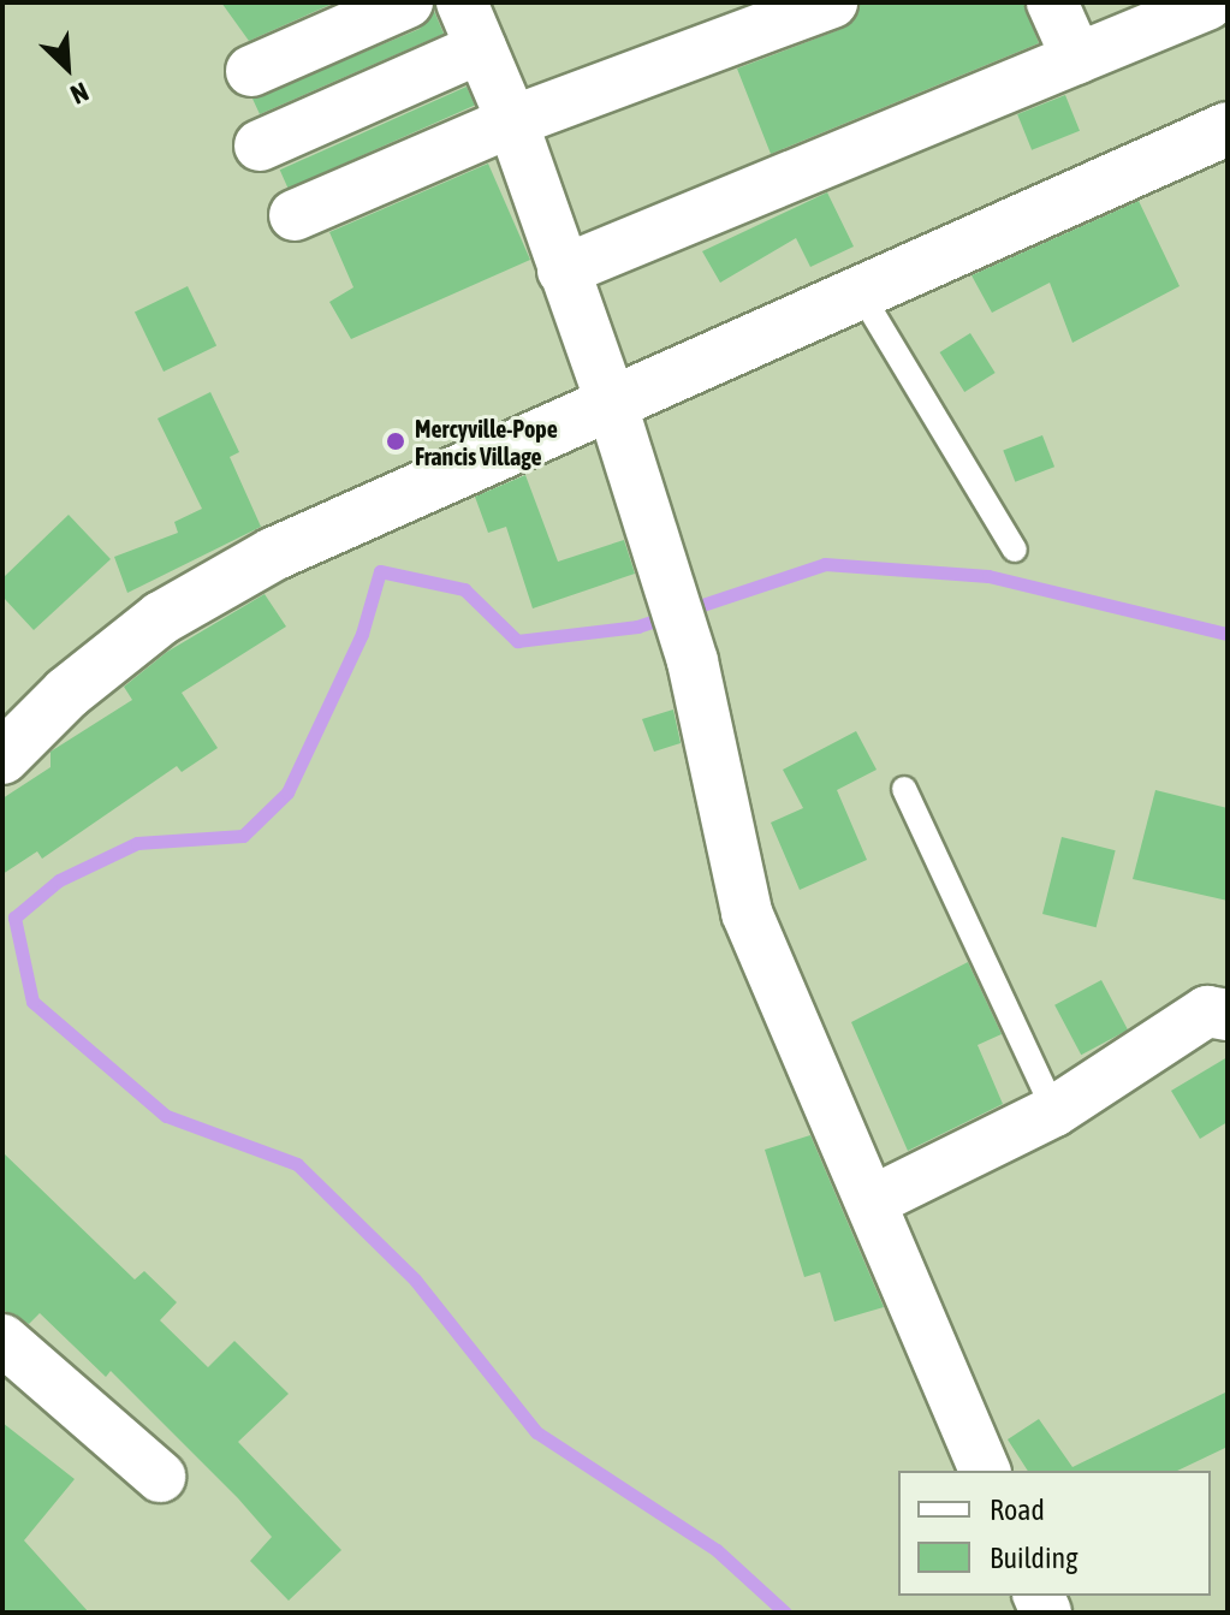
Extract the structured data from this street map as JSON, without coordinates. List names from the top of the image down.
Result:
{
  "places": ["Mercyville-Pope Francis Village"],
  "legend": ["Road", "Building"],
  "north": "bottom right"
}
